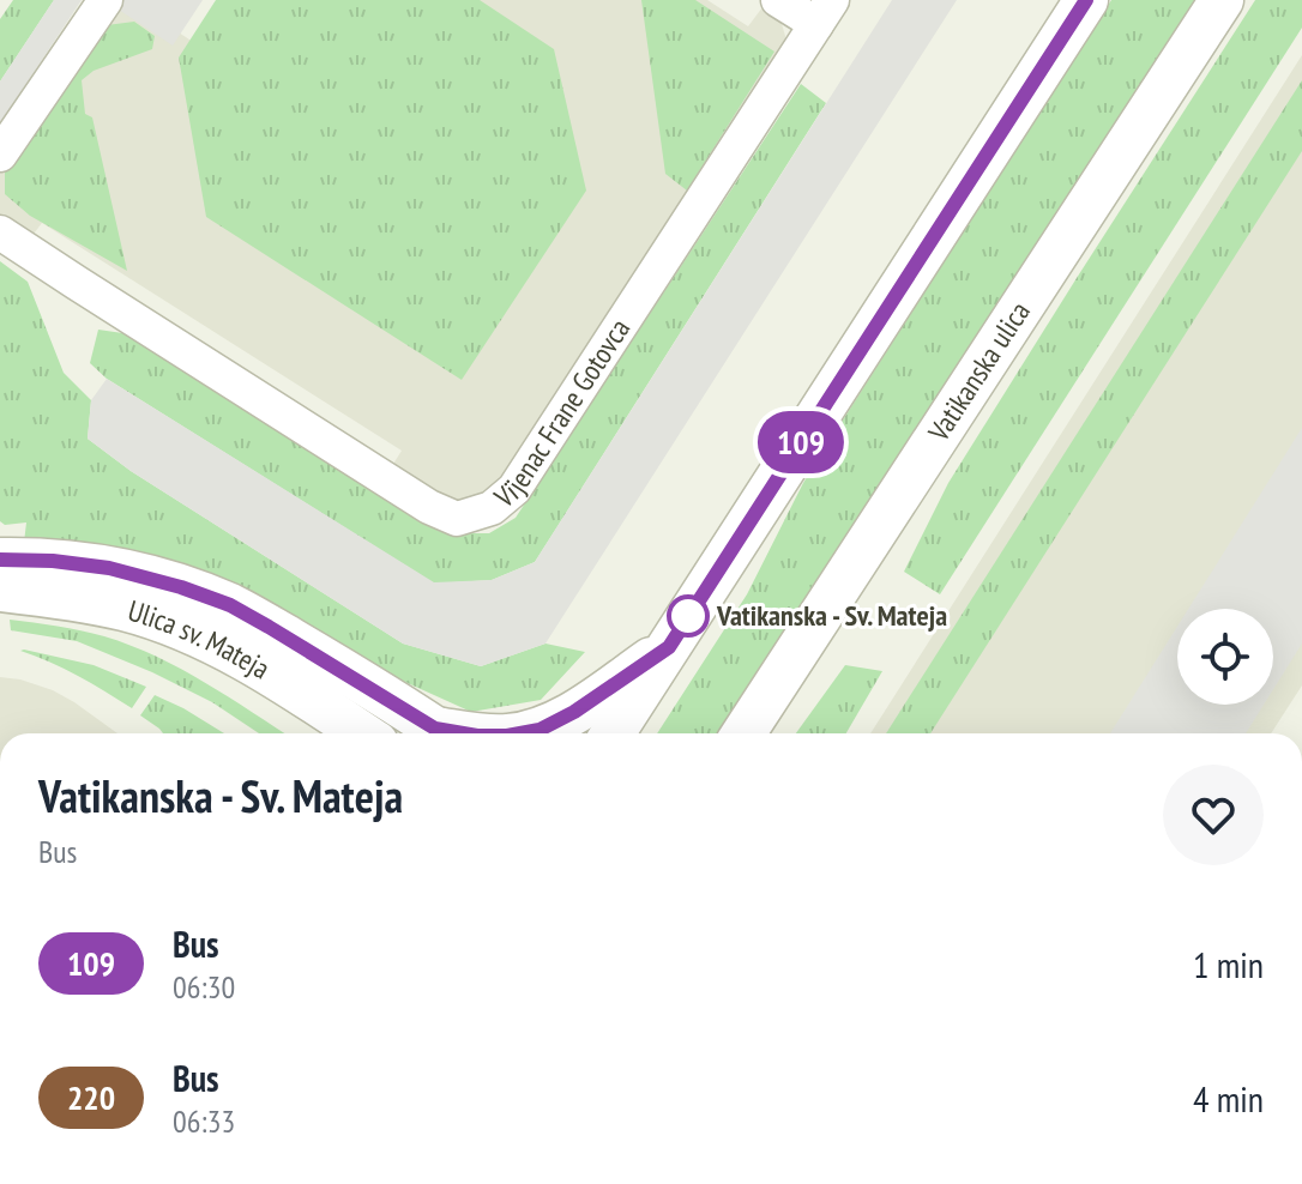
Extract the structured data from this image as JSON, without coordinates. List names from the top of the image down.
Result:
{
  "streets": {
    "street": ["Vatikanska ulica", "Vijenac Frane Gotovca", "Ulica sv. Mateja"]
  },
  "places": ["Vatikanska - Sv. Mateja"],
  "lines": ["bus line 109"],
  "page": {
    "on_map": "109",
    "heading": ["Vatikanska - Sv. Mateja", "Bus"],
    "list": [
      {
        "mark": "109",
        "name": "Bus",
        "note": "06:30",
        "value": "1 min"
      },
      {
        "mark": "220",
        "name": "Bus",
        "note": "06:33",
        "value": "4 min"
      }
    ]
  }
}
